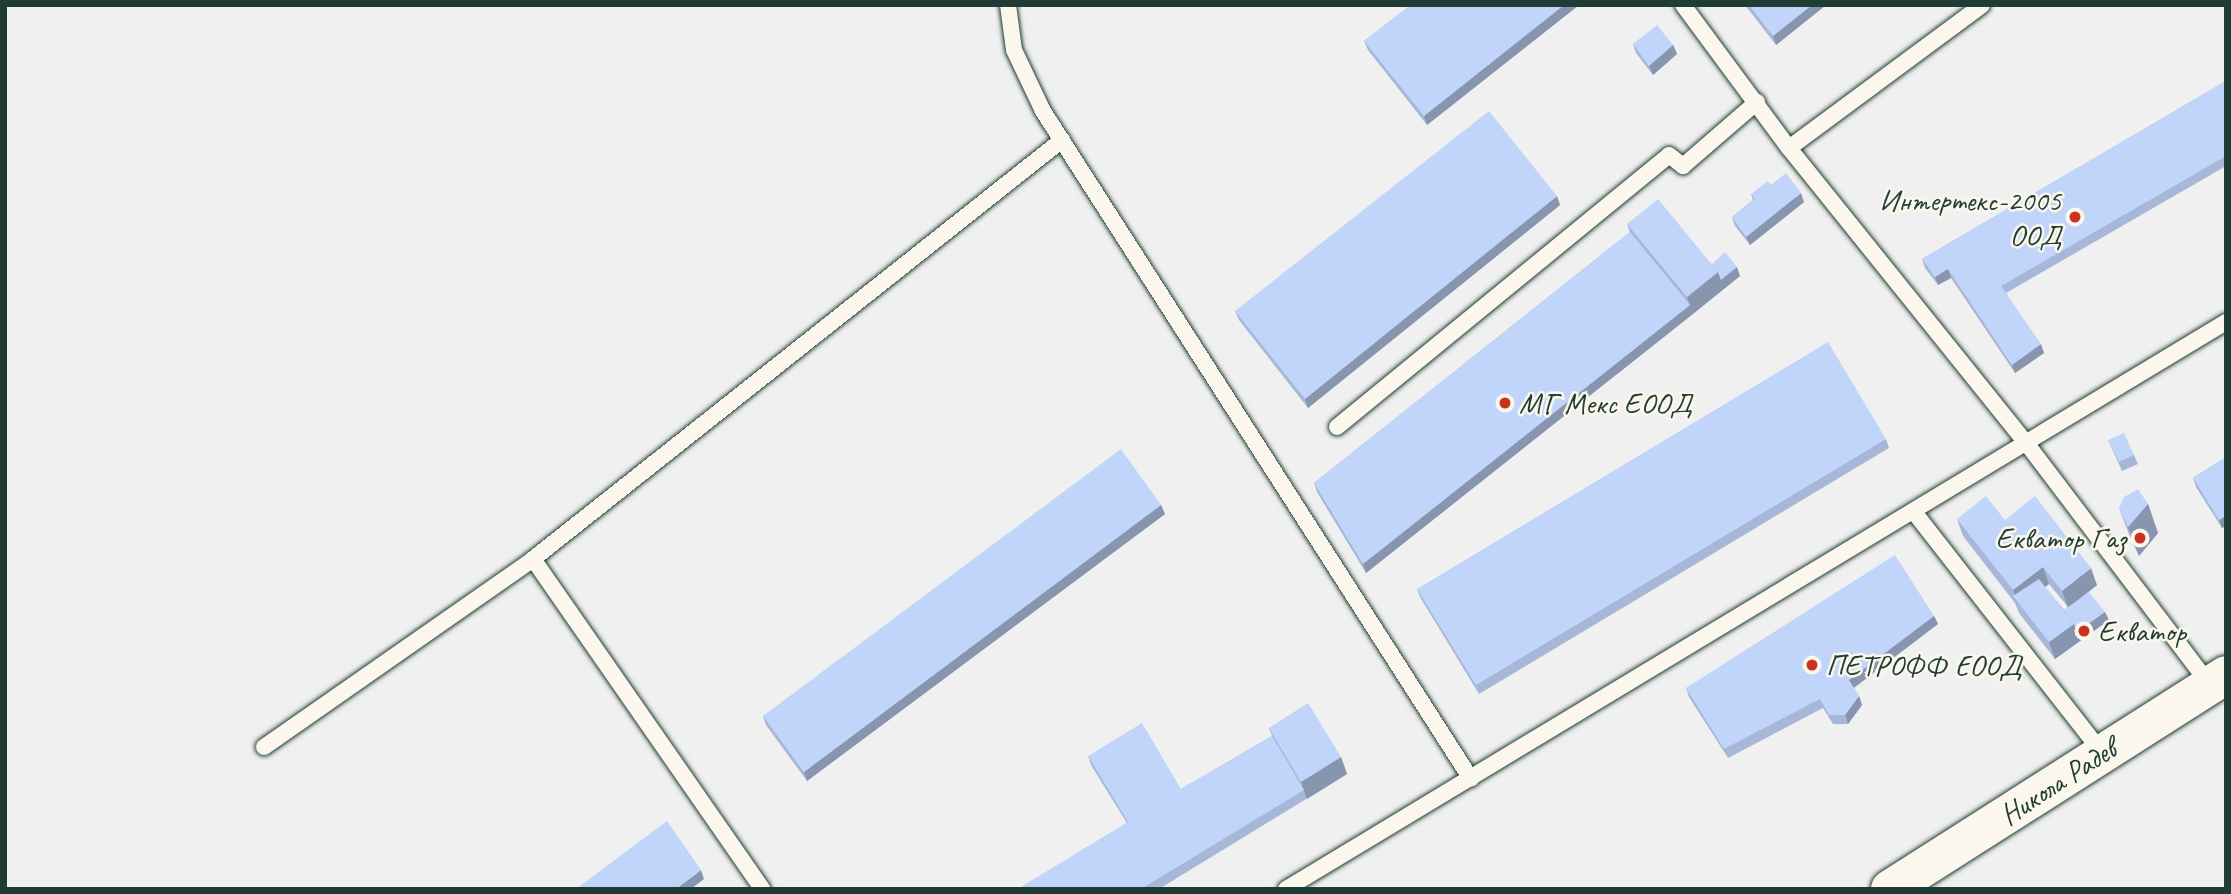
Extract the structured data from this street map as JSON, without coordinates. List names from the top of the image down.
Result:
{
  "streets": {
    "street": ["Никола Радев"]
  },
  "places": [
    "Интертекс-2005 ООД",
    "МГ Мекс ЕООД",
    "Екватор Газ",
    "Екватор",
    "ПЕТРОФФ ЕООД"
  ]
}
